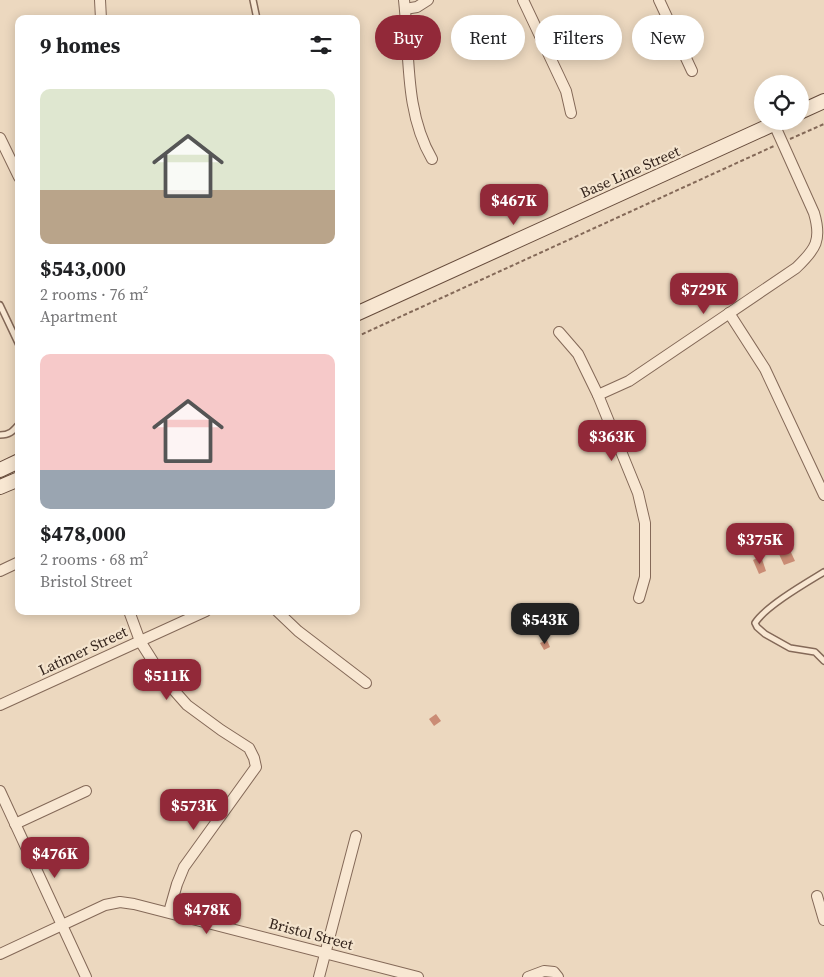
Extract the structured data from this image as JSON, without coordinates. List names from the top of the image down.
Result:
{
  "streets": {
    "main road": ["Base Line Street"],
    "street": ["Latimer Street", "Bristol Street"]
  },
  "page": {
    "chip": [
      "Buy",
      "Rent",
      "Filters",
      "New"
    ],
    "heading": "9 homes",
    "list": [
      {
        "name": "$543,000",
        "note": "2 rooms · 76 m² · Apartment"
      },
      {
        "name": "$478,000",
        "note": "2 rooms · 68 m² · Bristol Street"
      }
    ],
    "price": [
      "$467K",
      "$729K",
      "$363K",
      "$375K",
      "$543K",
      "$511K",
      "$573K",
      "$476K",
      "$478K"
    ]
  }
}
